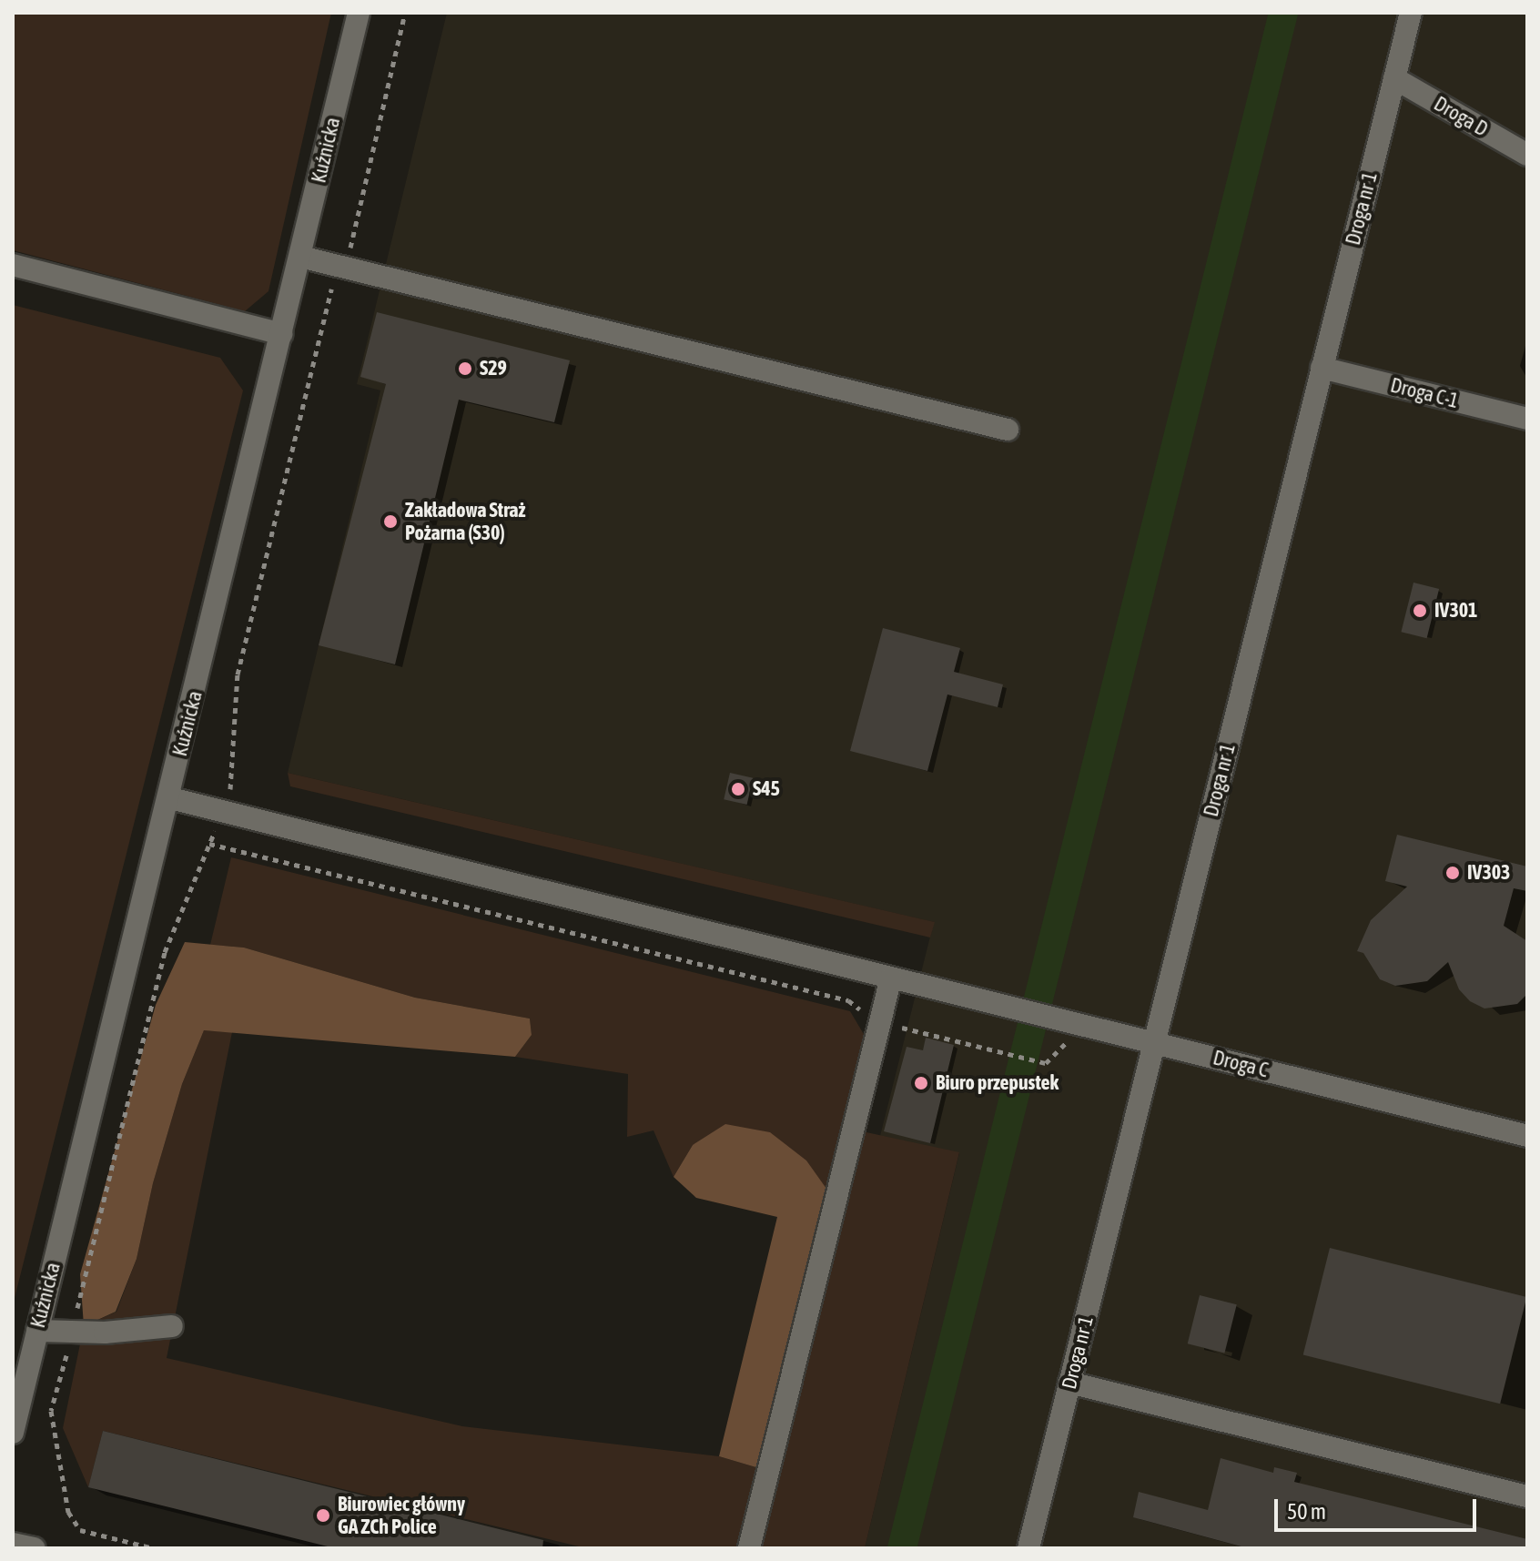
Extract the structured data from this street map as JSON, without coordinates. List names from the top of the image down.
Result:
{
  "streets": {
    "street": [
      "Droga D",
      "Kuźnicka",
      "Droga nr 1",
      "Droga C-1",
      "Droga C"
    ]
  },
  "crossings": [
    ["Droga D", "Droga nr 1"],
    ["Kuźnicka", "Droga C"],
    ["Droga nr 1", "Droga C-1"],
    ["Droga nr 1", "Droga C"]
  ],
  "places": [
    "S29",
    "Zakładowa Straż Pożarna (S30)",
    "IV301",
    "S45",
    "IV303",
    "Biuro przepustek",
    "Biurowiec główny GA ZCh Police"
  ],
  "scale_bar": "50 m"
}
